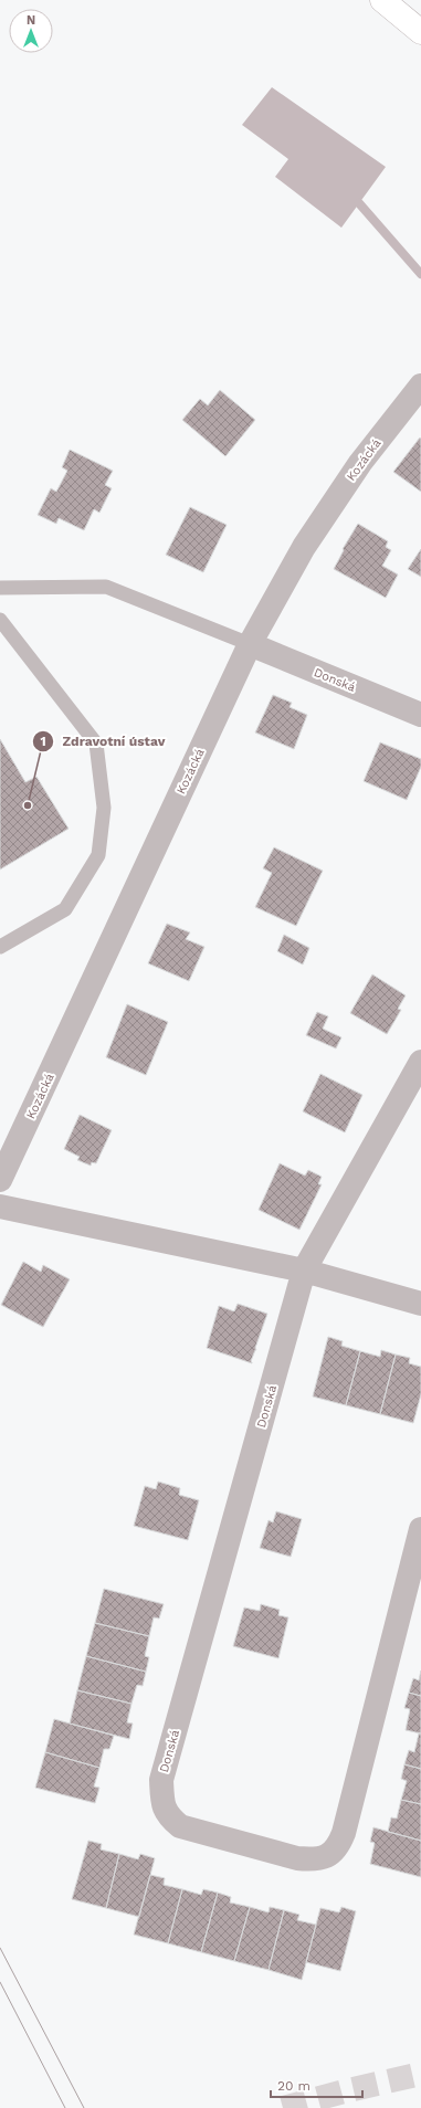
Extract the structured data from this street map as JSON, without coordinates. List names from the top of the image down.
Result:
{
  "streets": {
    "street": ["Kozácká", "Donská"]
  },
  "crossings": [
    ["Kozácká", "Donská"]
  ],
  "places": ["Zdravotní ústav"],
  "scale_bar": "20 m",
  "north": "top"
}
